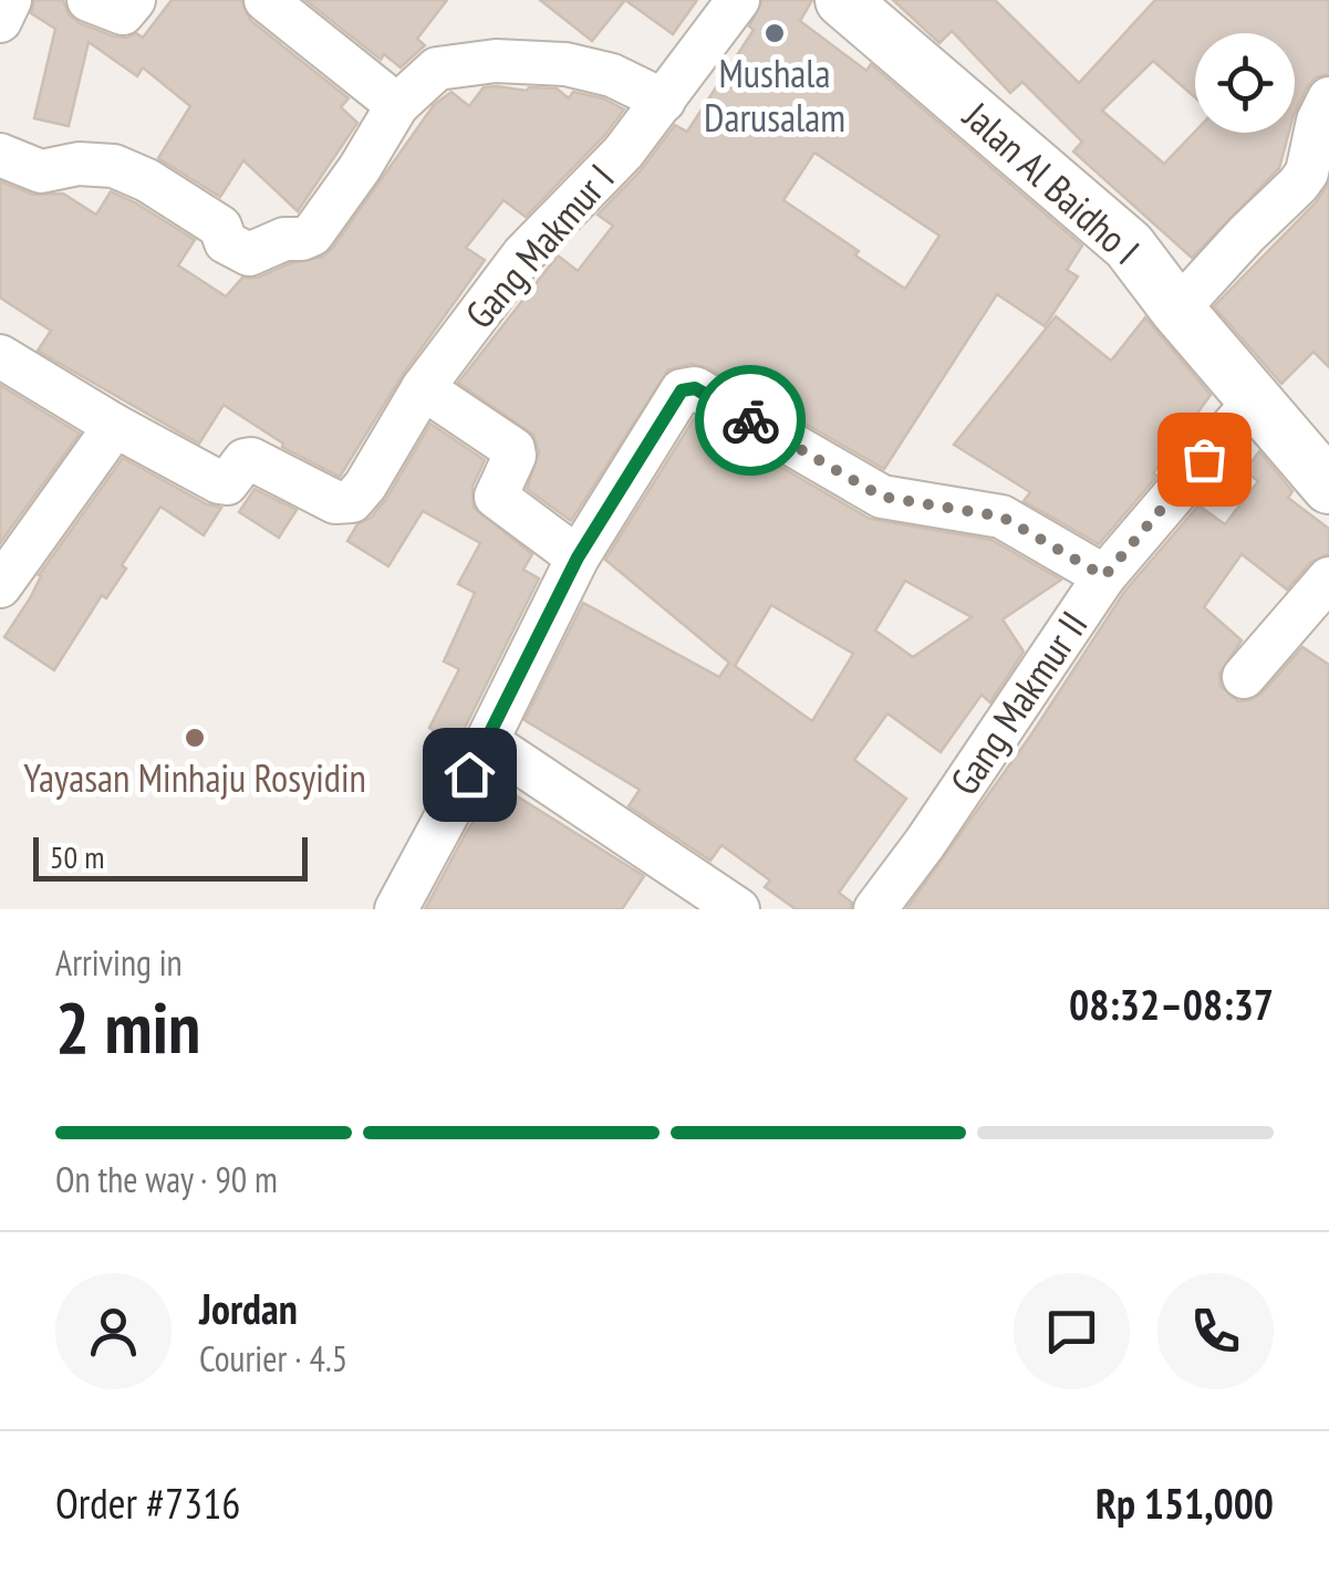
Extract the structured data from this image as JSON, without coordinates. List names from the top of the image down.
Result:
{
  "streets": {
    "street": ["Jalan Al Baidho I", "Gang Makmur I", "Gang Makmur II"]
  },
  "crossings": [
    ["Jalan Al Baidho I", "Gang Makmur II"]
  ],
  "places": ["Mushala Darusalam", "Yayasan Minhaju Rosyidin"],
  "scale_bar": "50 m",
  "page": {
    "scale": "50 m",
    "heading": ["2 min", "Arriving in", "08:32–08:37"],
    "panel": [
      "Jordan",
      "Courier · 4.5",
      "Order #7316",
      "Rp 151,000"
    ],
    "bar": "On the way · 90 m"
  }
}
